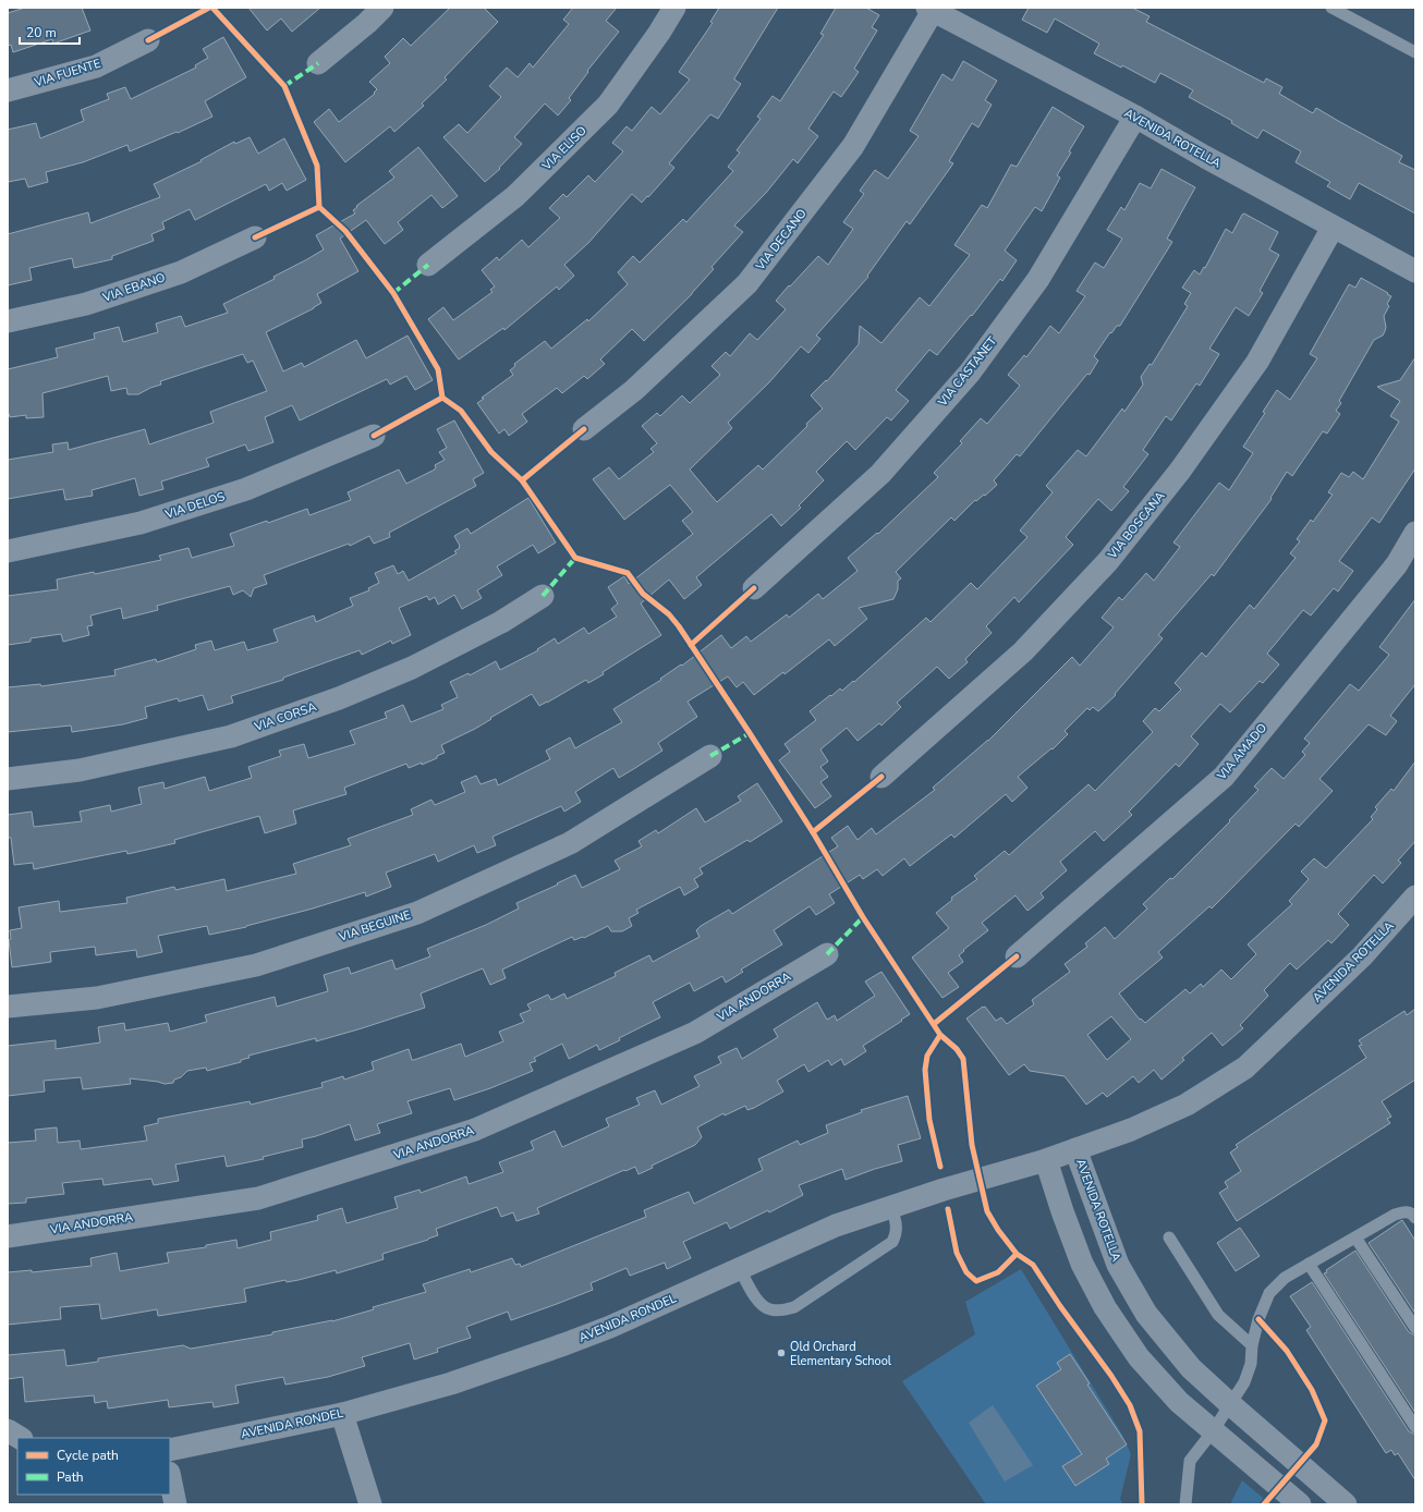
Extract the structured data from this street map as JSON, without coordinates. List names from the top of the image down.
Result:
{
  "streets": {
    "street": [
      "VIA FUENTE",
      "AVENIDA ROTELLA",
      "VIA ELISO",
      "VIA DECANO",
      "VIA EBANO",
      "VIA CASTANET",
      "VIA DELOS",
      "VIA BOSCANA",
      "VIA CORSA",
      "VIA AMADO",
      "VIA BEGUINE",
      "VIA ANDORRA",
      "AVENIDA RONDEL"
    ]
  },
  "crossings": [
    ["AVENIDA ROTELLA", "VIA DECANO"],
    ["AVENIDA ROTELLA", "VIA CASTANET"],
    ["AVENIDA ROTELLA", "VIA BOSCANA"],
    ["AVENIDA ROTELLA", "AVENIDA RONDEL"]
  ],
  "places": ["Old Orchard Elementary School"],
  "legend": ["Cycle path", "Path"],
  "scale_bar": "20 m"
}
